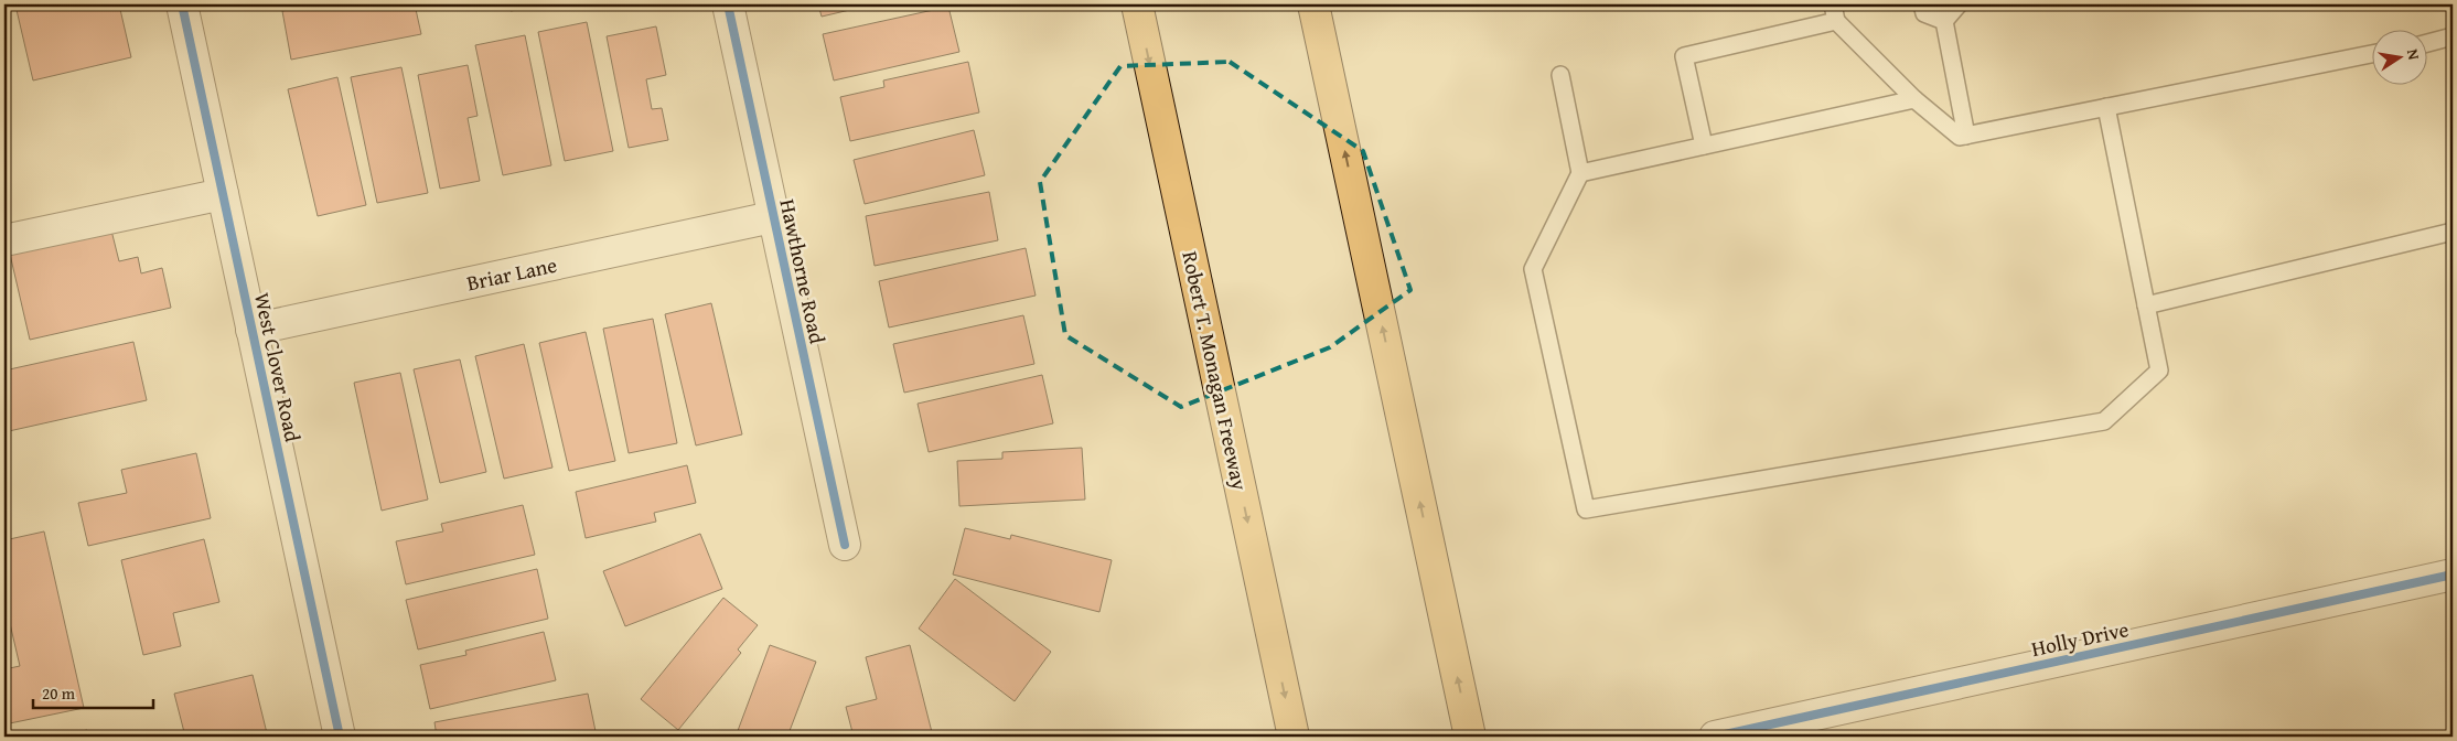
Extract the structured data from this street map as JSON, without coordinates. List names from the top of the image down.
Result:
{
  "streets": {
    "highway": ["Robert T. Monagan Freeway"],
    "street": [
      "Hawthorne Road",
      "Briar Lane",
      "West Clover Road",
      "Holly Drive"
    ]
  },
  "crossings": [
    ["Hawthorne Road", "Briar Lane"],
    ["Briar Lane", "West Clover Road"]
  ],
  "scale_bar": "20 m",
  "north": "right"
}
